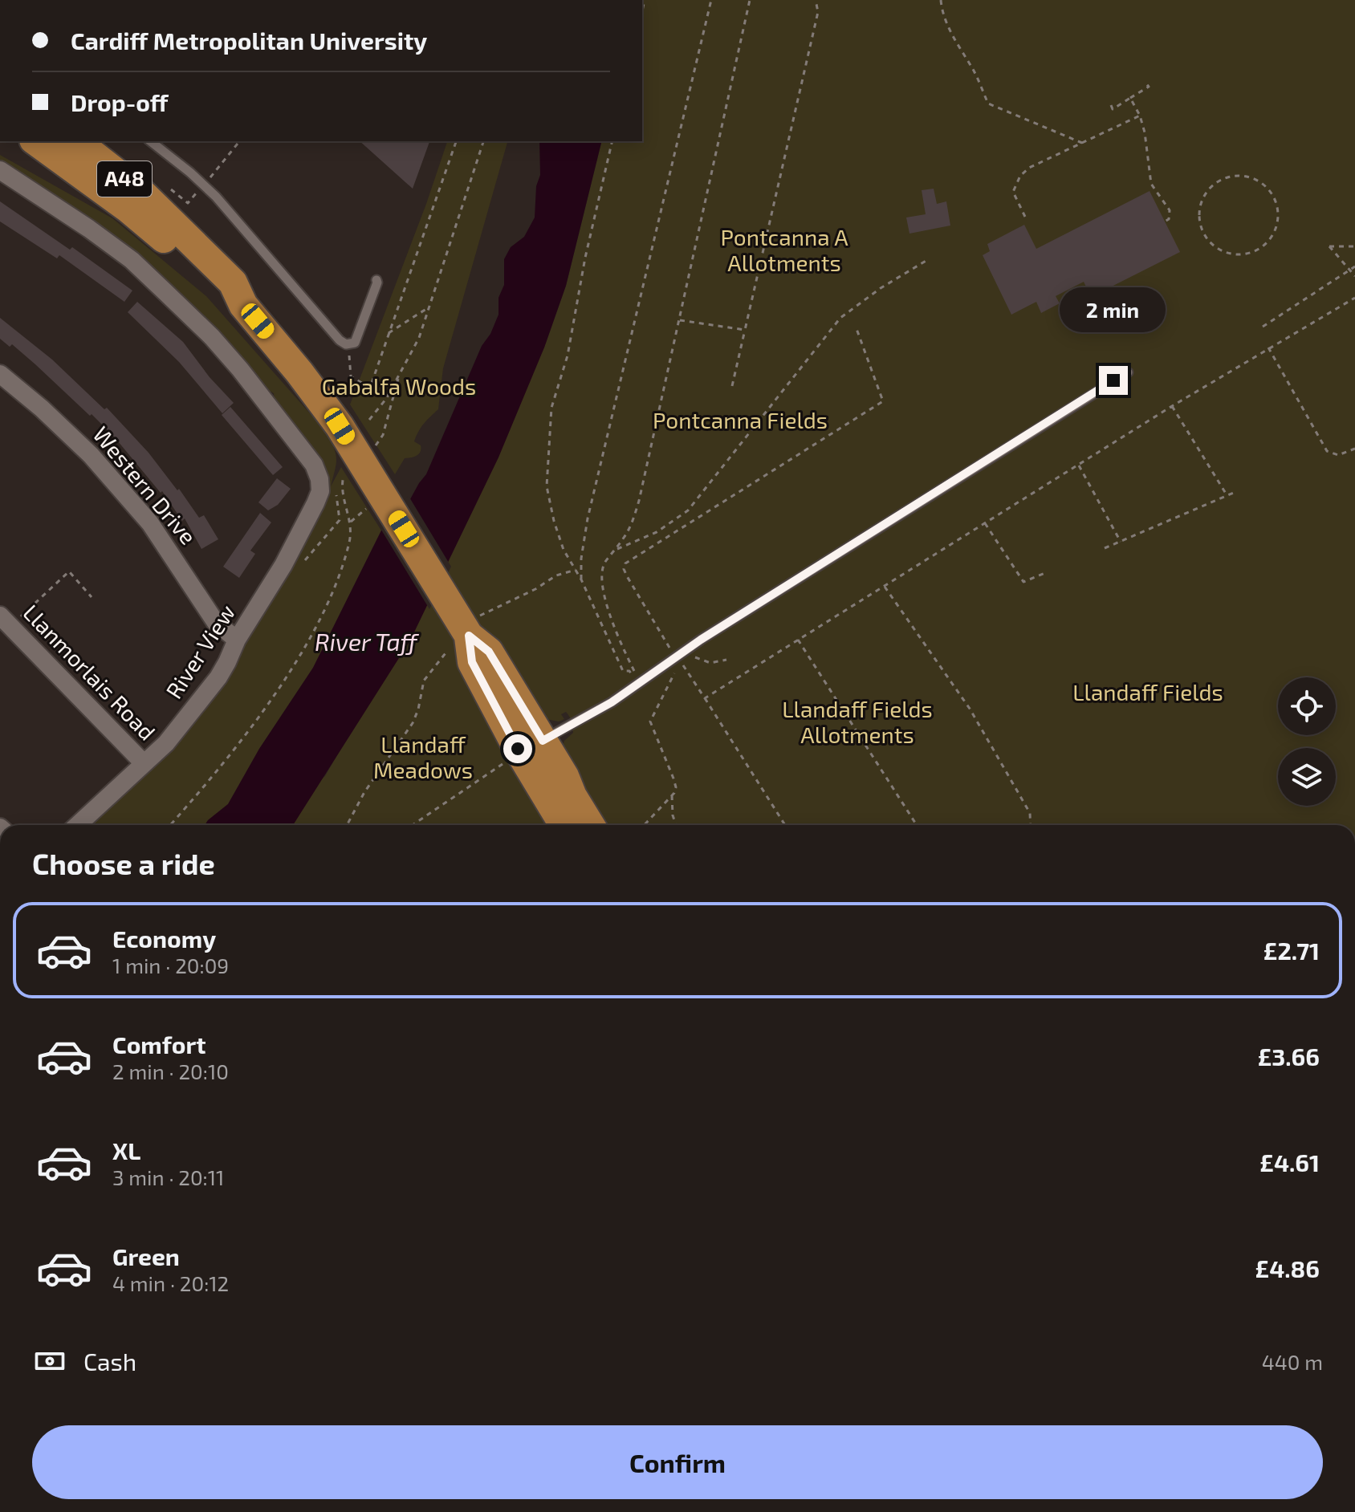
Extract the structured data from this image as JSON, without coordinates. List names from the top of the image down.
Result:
{
  "streets": {
    "highway": ["A48"],
    "street": ["Western Drive", "River View", "Llanmorlais Road"]
  },
  "crossings": [
    ["Western Drive", "River View"],
    ["River View", "Llanmorlais Road"]
  ],
  "water": ["River Taff"],
  "parks": [
    "Pontcanna A Allotments",
    "Gabalfa Woods",
    "Pontcanna Fields",
    "Llandaff Fields",
    "Llandaff Fields Allotments",
    "Llandaff Meadows"
  ],
  "page": {
    "banner": ["Cardiff Metropolitan University", "Drop-off"],
    "bubble": "2 min",
    "heading": "Choose a ride",
    "list": [
      {
        "name": "Economy",
        "note": "1 min · 20:09",
        "value": "£2.71"
      },
      {
        "name": "Comfort",
        "note": "2 min · 20:10",
        "value": "£3.66"
      },
      {
        "name": "XL",
        "note": "3 min · 20:11",
        "value": "£4.61"
      },
      {
        "name": "Green",
        "note": "4 min · 20:12",
        "value": "£4.86"
      }
    ],
    "pay": ["Cash", "440 m"],
    "buttons": "Confirm"
  }
}
